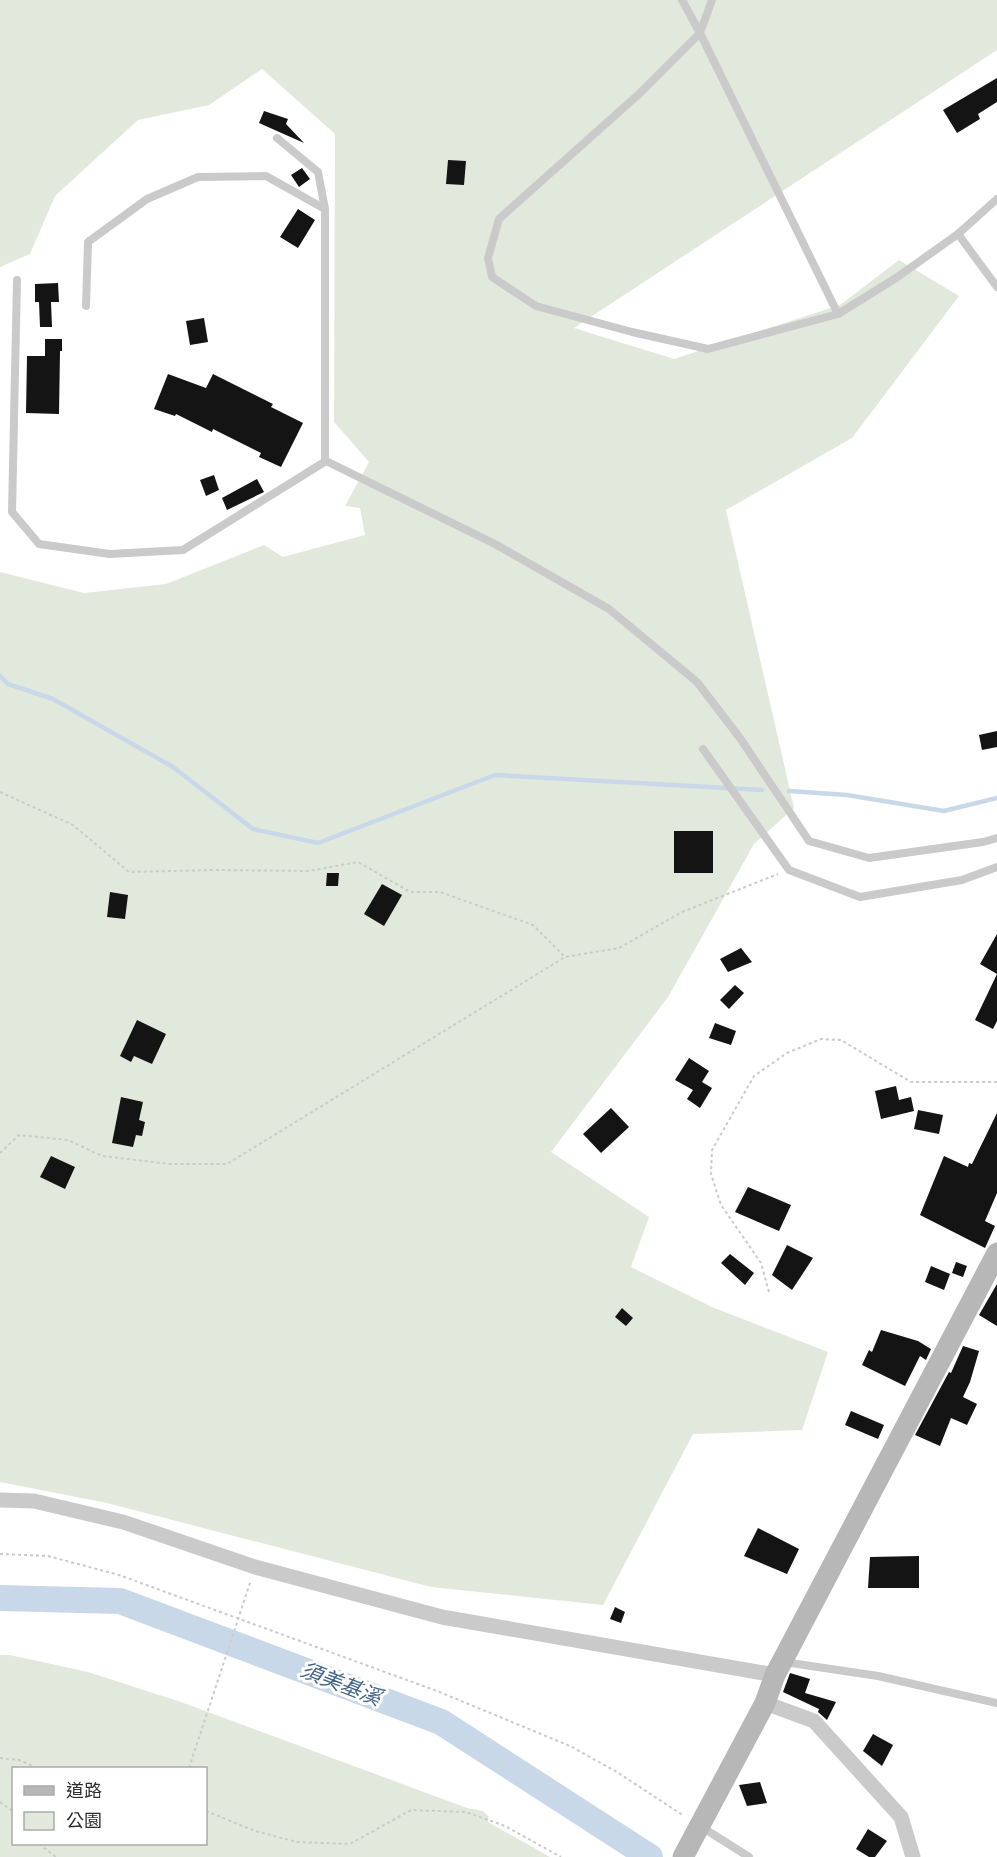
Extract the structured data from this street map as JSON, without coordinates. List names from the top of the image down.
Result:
{
  "water": ["須美基溪"],
  "legend": ["道路", "公園"]
}
